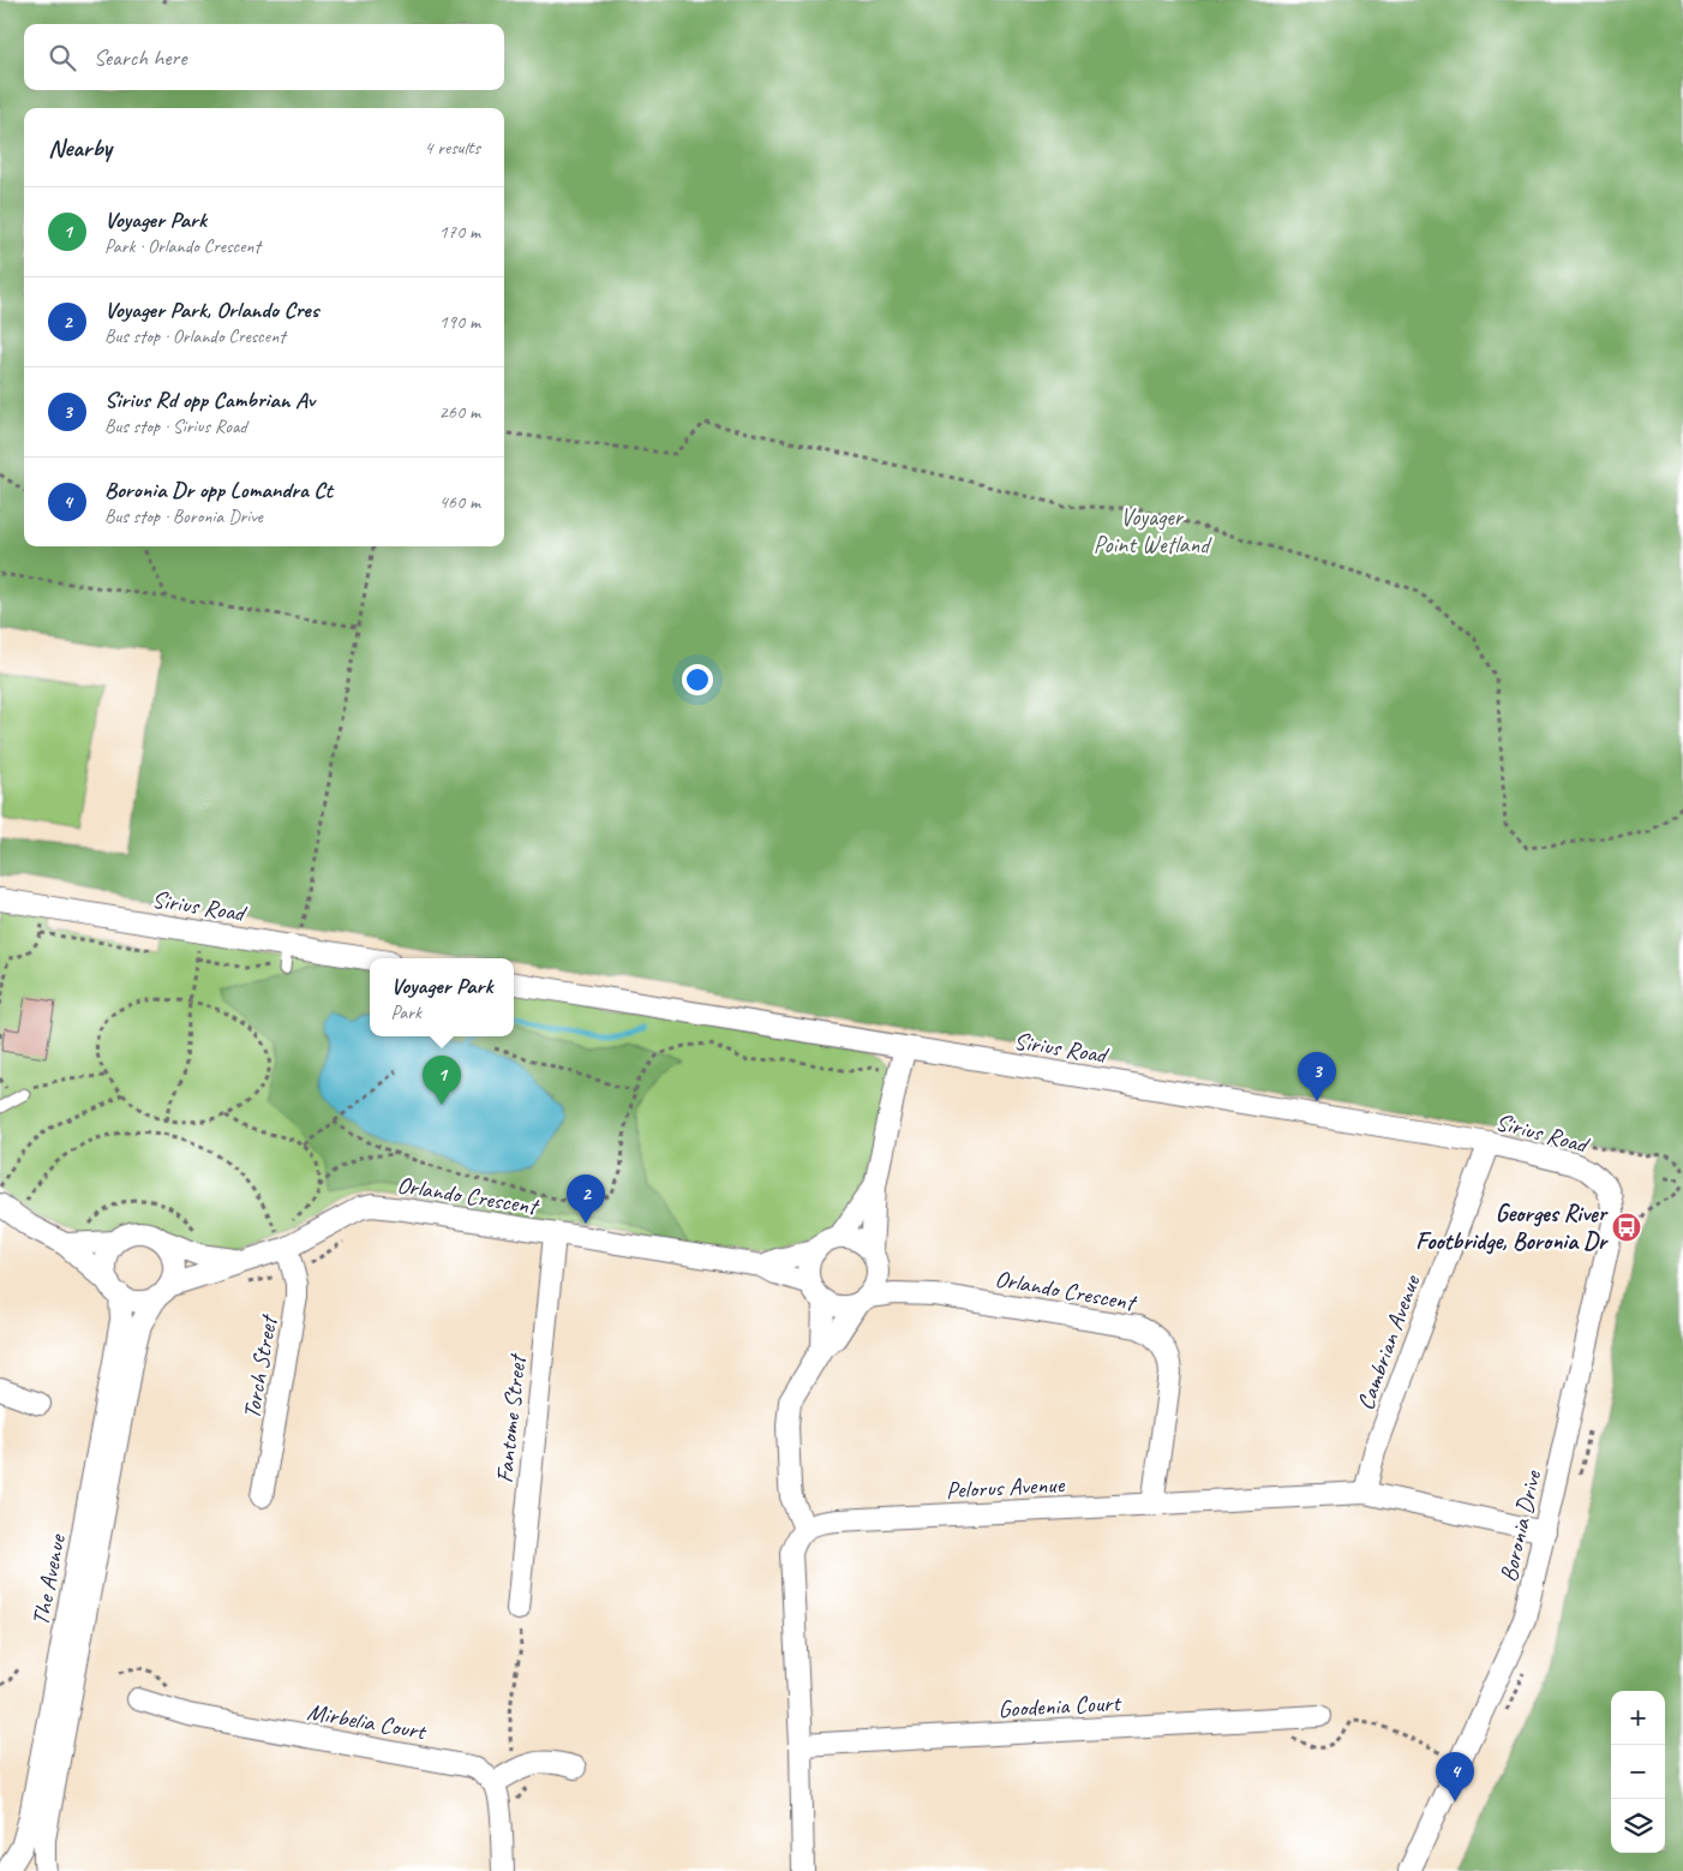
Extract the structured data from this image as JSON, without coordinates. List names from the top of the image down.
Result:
{
  "streets": {
    "street": [
      "Sirius Road",
      "Orlando Crescent",
      "Cambrian Avenue",
      "Torch Street",
      "Fantome Street",
      "Pelorus Avenue",
      "Boronia Drive",
      "The Avenue",
      "Goodenia Court",
      "Mirbelia Court"
    ]
  },
  "crossings": [
    ["Sirius Road", "Cambrian Avenue"],
    ["Sirius Road", "Boronia Drive"],
    ["Orlando Crescent", "Torch Street"],
    ["Orlando Crescent", "Fantome Street"],
    ["Orlando Crescent", "Pelorus Avenue"],
    ["Orlando Crescent", "The Avenue"],
    ["Cambrian Avenue", "Pelorus Avenue"],
    ["Pelorus Avenue", "Boronia Drive"]
  ],
  "parks": ["Voyager Point Wetland"],
  "places": {
    "bus stop": ["Georges River Footbridge, Boronia Dr"]
  },
  "page": {
    "search": "Search here",
    "heading": ["Nearby", "4 results"],
    "list": [
      {
        "mark": "1",
        "name": "Voyager Park",
        "note": "Park · Orlando Crescent",
        "value": "170 m"
      },
      {
        "mark": "2",
        "name": "Voyager Park, Orlando Cres",
        "note": "Bus stop · Orlando Crescent",
        "value": "190 m"
      },
      {
        "mark": "3",
        "name": "Sirius Rd opp Cambrian Av",
        "note": "Bus stop · Sirius Road",
        "value": "260 m"
      },
      {
        "mark": "4",
        "name": "Boronia Dr opp Lomandra Ct",
        "note": "Bus stop · Boronia Drive",
        "value": "460 m"
      }
    ],
    "popup": ["Voyager Park", "Park"],
    "pins": [
      "3",
      "1",
      "2",
      "4"
    ],
    "map_buttons": ["+", "−"]
  }
}
